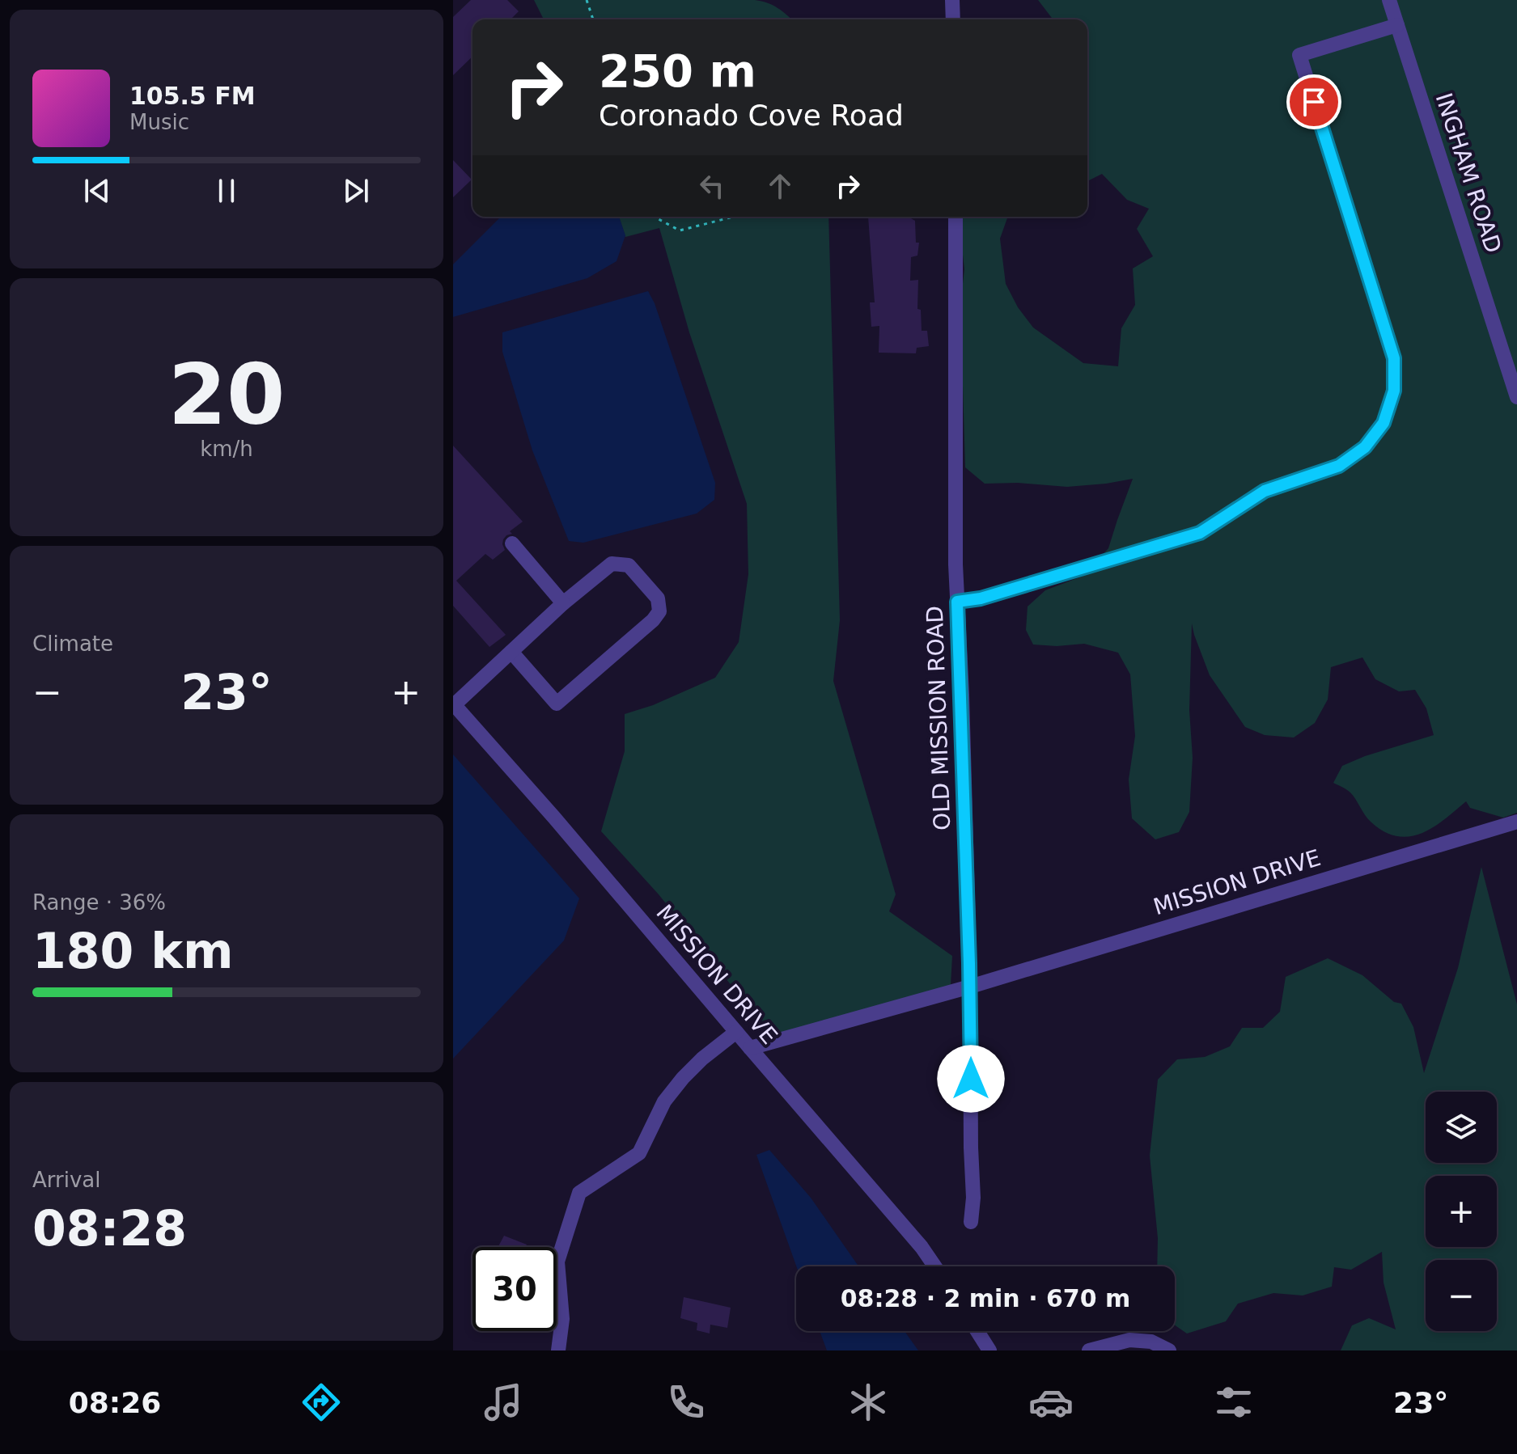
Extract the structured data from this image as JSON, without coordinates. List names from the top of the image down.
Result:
{
  "streets": {
    "street": ["INGHAM ROAD", "OLD MISSION ROAD", "MISSION DRIVE"]
  },
  "crossings": [
    ["OLD MISSION ROAD", "MISSION DRIVE"]
  ],
  "page": {
    "turn": ["250 m", "Coronado Cove Road"],
    "song": ["105.5 FM", "Music"],
    "tile": [
      ["20", "km/h"],
      "Climate",
      ["Range · 36%", "180 km"],
      ["Arrival", "08:28"]
    ],
    "heat": ["−", "23°", "+"],
    "map_buttons": ["+", "−"],
    "limit": "30",
    "trip": "08:28 · 2 min · 670 m",
    "tabs": ["08:26", "23°"]
  }
}
